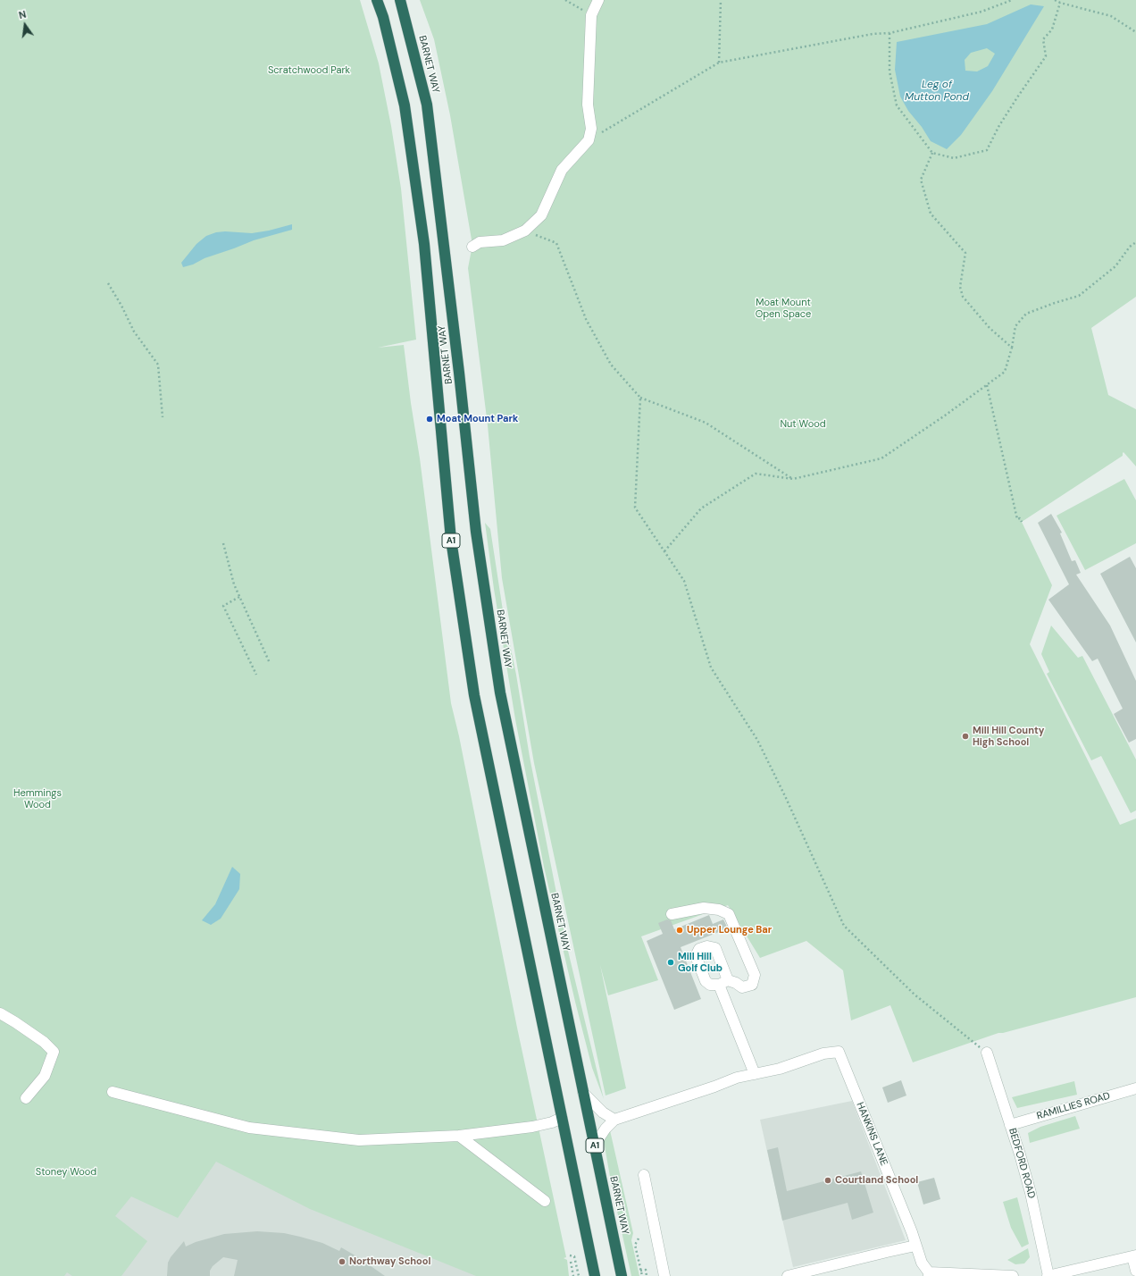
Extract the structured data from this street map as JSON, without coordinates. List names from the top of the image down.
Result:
{
  "streets": {
    "highway": ["BARNET WAY", "A1"],
    "street": ["RAMILLIES ROAD", "HANKINS LANE", "BEDFORD ROAD"]
  },
  "crossings": [
    ["RAMILLIES ROAD", "BEDFORD ROAD"]
  ],
  "water": ["Leg of Mutton Pond"],
  "parks": [
    "Scratchwood Park",
    "Moat Mount Open Space",
    "Nut Wood",
    "Hemmings Wood",
    "Stoney Wood"
  ],
  "places": [
    "Moat Mount Park",
    "Mill Hill County High School",
    "Upper Lounge Bar",
    "Mill Hill Golf Club",
    "Courtland School",
    "Northway School"
  ],
  "north": "top"
}
